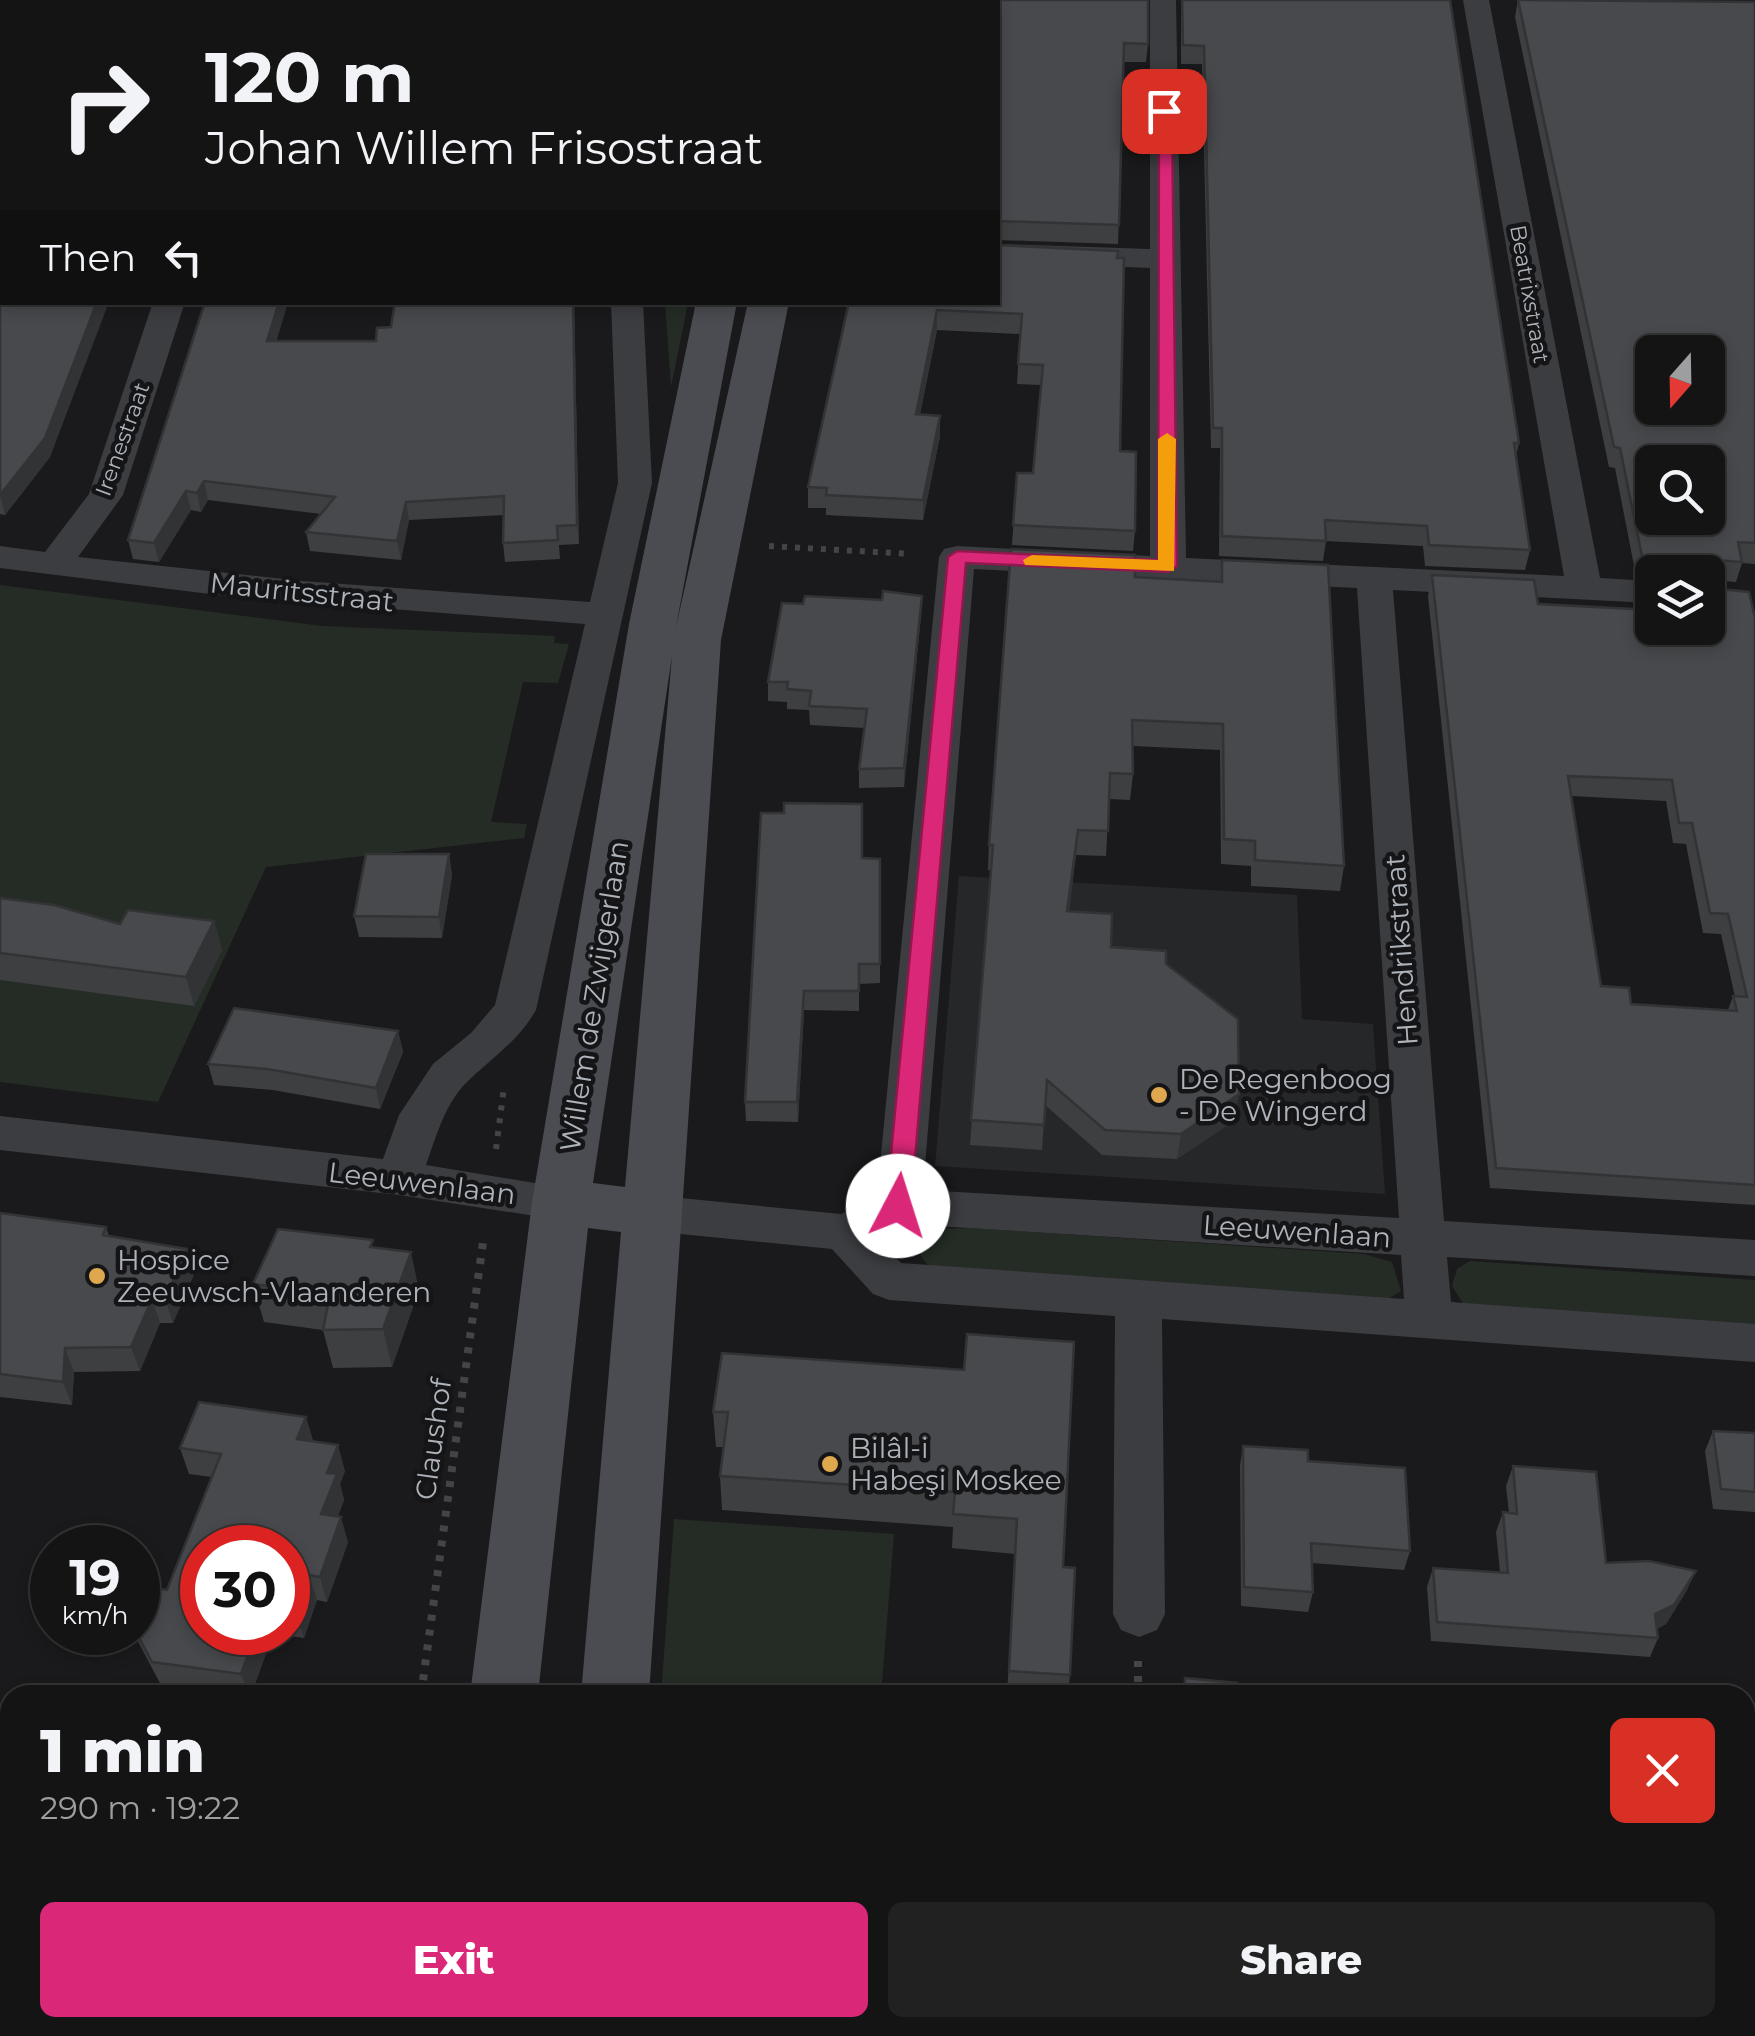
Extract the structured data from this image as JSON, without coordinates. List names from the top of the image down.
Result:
{
  "streets": {
    "main road": ["Willem de Zwijgerlaan", "Leeuwenlaan"],
    "street": [
      "Beatrixstraat",
      "Irenestraat",
      "Mauritsstraat",
      "Hendrikstraat"
    ],
    "path": ["Claushof"]
  },
  "crossings": [
    ["Irenestraat", "Mauritsstraat"],
    ["Hendrikstraat", "Leeuwenlaan"],
    ["Willem de Zwijgerlaan", "Leeuwenlaan"],
    ["Leeuwenlaan", "Claushof"]
  ],
  "places": ["De Regenboog - De Wingerd", "Hospice Zeeuwsch-Vlaanderen", "Bilâl-i Habeşi Moskee"],
  "north": "bottom",
  "page": {
    "turn": ["120 m", "Johan Willem Frisostraat"],
    "then": "Then",
    "speed": "19 km/h",
    "limit": "30",
    "heading": ["1 min", "290 m · 19:22"],
    "buttons": ["Exit", "Share"]
  }
}
